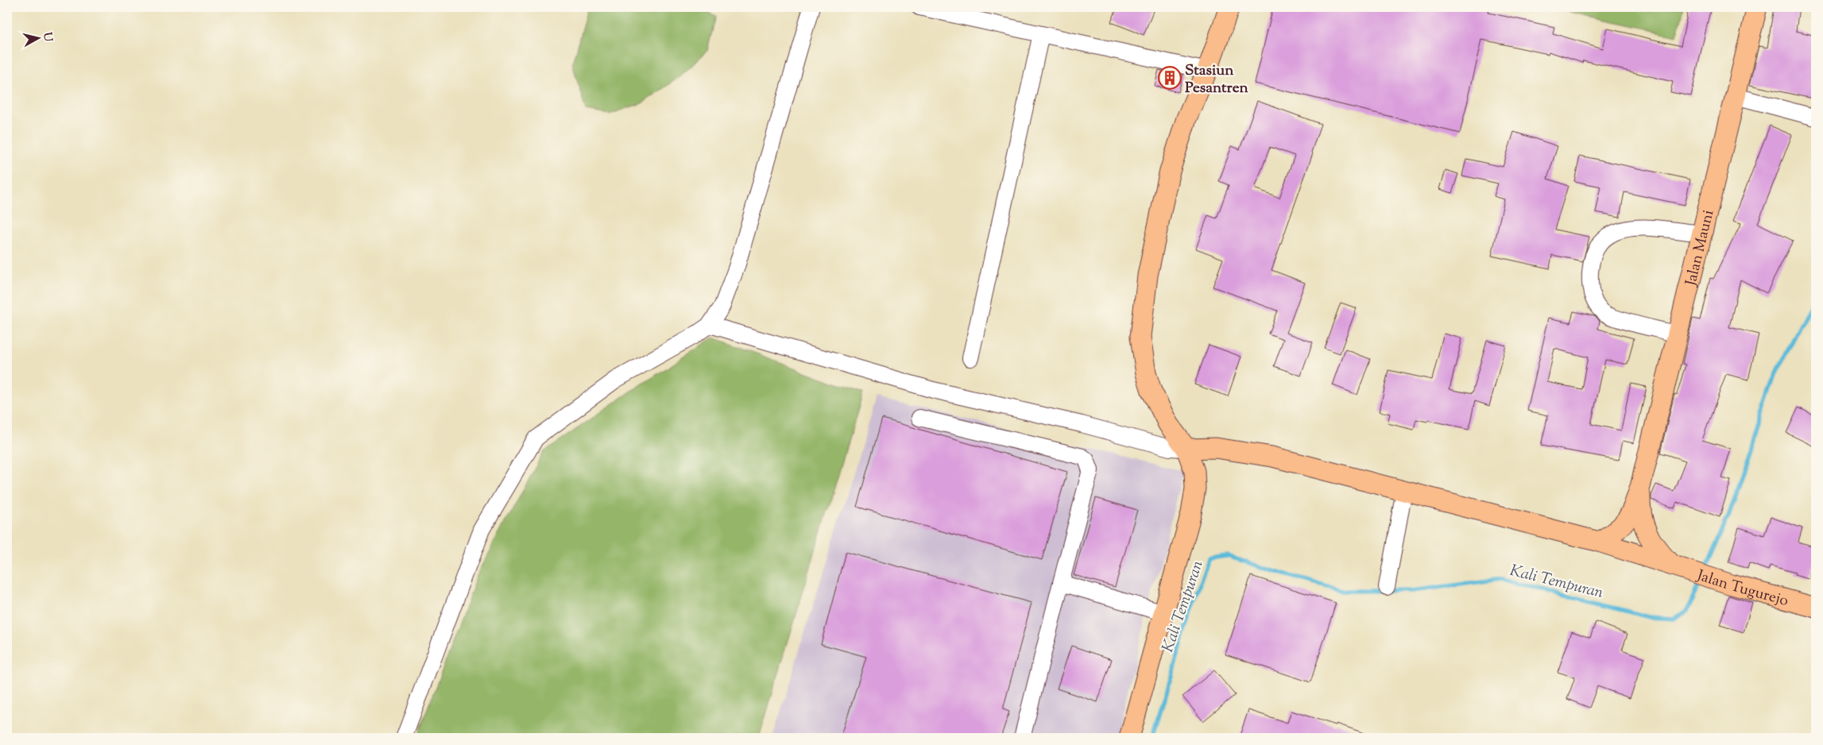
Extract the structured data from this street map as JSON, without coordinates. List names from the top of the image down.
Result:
{
  "streets": {
    "main road": ["Jalan Mauni", "Jalan Tugurejo"]
  },
  "crossings": [
    ["Jalan Mauni", "Jalan Tugurejo"]
  ],
  "water": ["Kali Tempuran"],
  "places": {
    "building": ["Stasiun Pesantren"]
  },
  "north": "right"
}
